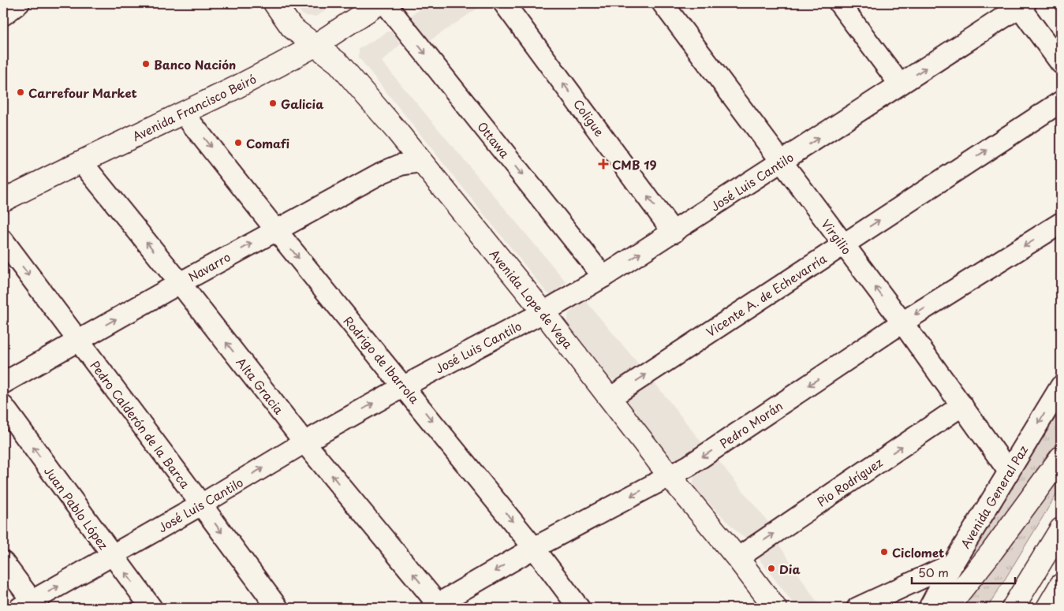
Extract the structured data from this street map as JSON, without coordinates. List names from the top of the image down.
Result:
{
  "streets": {
    "main road": ["Avenida Francisco Beiró", "Avenida Lope de Vega"],
    "street": [
      "Coligue",
      "Ottawa",
      "José Luis Cantilo",
      "Virgilio",
      "Navarro",
      "Vicente A. de Echevarría",
      "Rodrigo de Ibarrola",
      "Alta Gracia",
      "Pedro Calderón de la Barca",
      "Pedro Morán",
      "Pio Rodríguez",
      "Avenida General Paz",
      "Juan Pablo López"
    ]
  },
  "crossings": [
    ["Avenida Francisco Beiró", "Avenida Lope de Vega"],
    ["Avenida Francisco Beiró", "Rodrigo de Ibarrola"],
    ["Avenida Francisco Beiró", "Alta Gracia"],
    ["Coligue", "José Luis Cantilo"],
    ["Ottawa", "José Luis Cantilo"],
    ["José Luis Cantilo", "Virgilio"],
    ["José Luis Cantilo", "Avenida Lope de Vega"],
    ["José Luis Cantilo", "Rodrigo de Ibarrola"],
    ["José Luis Cantilo", "Alta Gracia"],
    ["José Luis Cantilo", "Pedro Calderón de la Barca"],
    ["José Luis Cantilo", "Juan Pablo López"],
    ["Virgilio", "Vicente A. de Echevarría"],
    ["Virgilio", "Pedro Morán"],
    ["Virgilio", "Pio Rodríguez"],
    ["Virgilio", "Avenida General Paz"],
    ["Navarro", "Avenida Lope de Vega"],
    ["Navarro", "Rodrigo de Ibarrola"],
    ["Navarro", "Alta Gracia"],
    ["Navarro", "Pedro Calderón de la Barca"],
    ["Vicente A. de Echevarría", "Avenida Lope de Vega"],
    ["Avenida Lope de Vega", "Pedro Morán"],
    ["Avenida Lope de Vega", "Pio Rodríguez"],
    ["Rodrigo de Ibarrola", "Pedro Morán"],
    ["Alta Gracia", "Pedro Morán"]
  ],
  "one_way": [
    "Coligue",
    "Ottawa",
    "José Luis Cantilo",
    "Navarro",
    "Vicente A. de Echevarría",
    "Rodrigo de Ibarrola",
    "Alta Gracia",
    "Pedro Calderón de la Barca",
    "Pedro Morán",
    "Avenida General Paz",
    "Juan Pablo López"
  ],
  "places": {
    "other": [
      "Banco Nación",
      "Carrefour Market",
      "Galicia",
      "Comafi",
      "Ciclomet",
      "Dia"
    ],
    "health": ["CMB 19"]
  },
  "scale_bar": "50 m"
}
